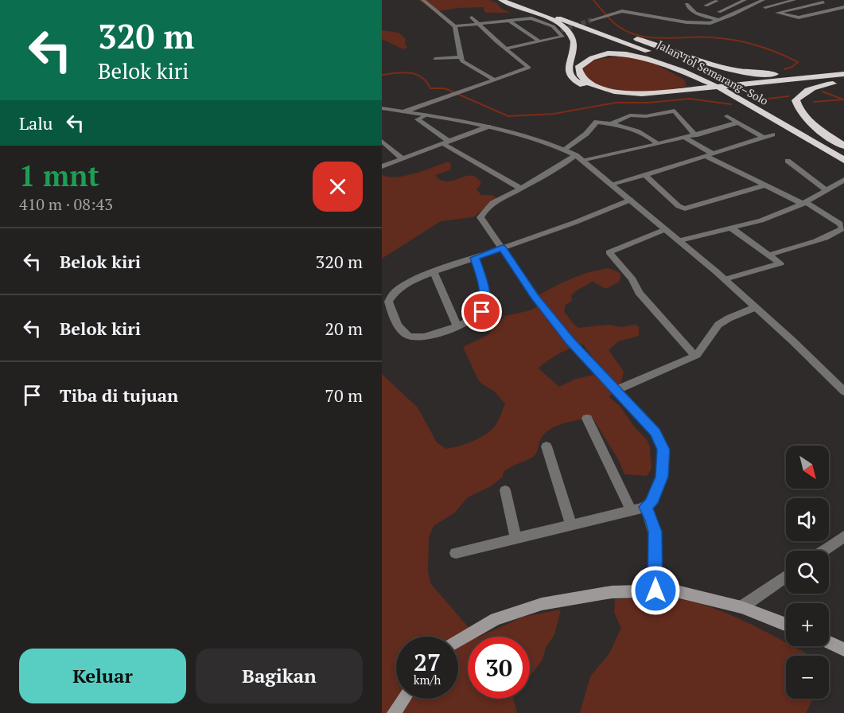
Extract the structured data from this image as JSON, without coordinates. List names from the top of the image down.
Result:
{
  "streets": {
    "highway": ["Jalan Tol Semarang–Solo"]
  },
  "north": "bottom right",
  "page": {
    "turn": ["320 m", "Belok kiri"],
    "then": "Lalu",
    "heading": ["1 mnt", "410 m · 08:43"],
    "list": [
      {
        "name": "Belok kiri",
        "value": "320 m"
      },
      {
        "name": "Belok kiri",
        "value": "20 m"
      },
      {
        "name": "Tiba di tujuan",
        "value": "70 m"
      }
    ],
    "map_buttons": ["+", "−"],
    "speed": "27 km/h",
    "limit": "30",
    "buttons": ["Keluar", "Bagikan"]
  }
}
